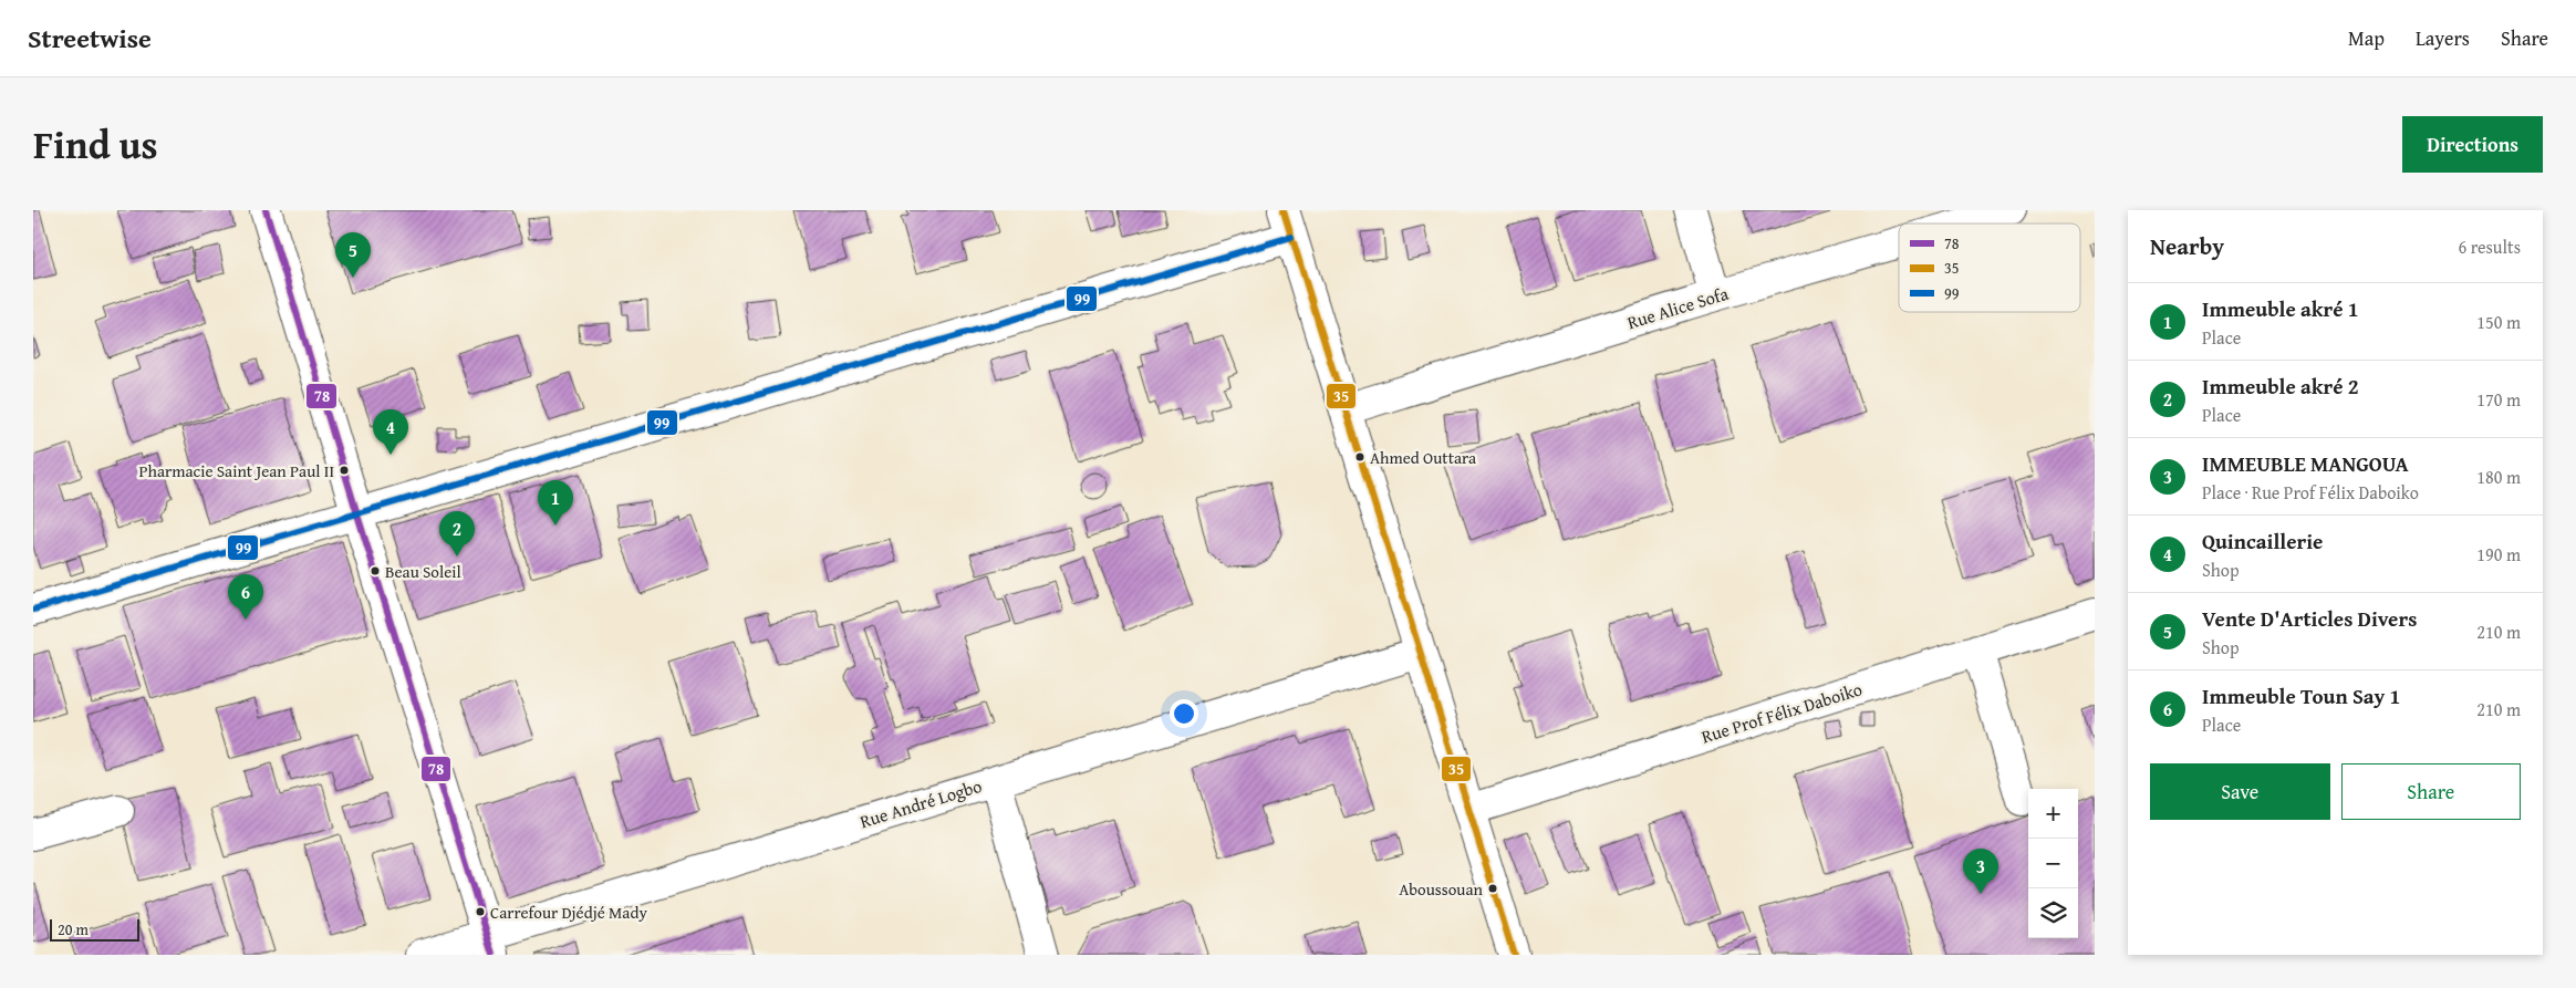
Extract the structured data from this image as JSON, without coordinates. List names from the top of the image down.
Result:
{
  "streets": {
    "street": ["Rue Alice Sofa", "Rue Prof Félix Daboiko", "Rue André Logbo"]
  },
  "places": [
    "Ahmed Outtara",
    "Pharmacie Saint Jean Paul II",
    "Beau Soleil",
    "Aboussouan",
    "Carrefour Djédjé Mady"
  ],
  "lines": ["transit line 78", "transit line 35", "transit line 99"],
  "legend": ["78", "35", "99"],
  "scale_bar": "20 m",
  "page": {
    "header": "Streetwise",
    "nav": ["Map", "Layers", "Share"],
    "title": "Find us",
    "buttons": [
      "Directions",
      ["Save", "Share"]
    ],
    "heading": ["Nearby", "6 results"],
    "pins": [
      "5",
      "4",
      "1",
      "2",
      "6",
      "3"
    ],
    "list": [
      {
        "mark": "1",
        "name": "Immeuble akré 1",
        "note": "Place",
        "value": "150 m"
      },
      {
        "mark": "2",
        "name": "Immeuble akré 2",
        "note": "Place",
        "value": "170 m"
      },
      {
        "mark": "3",
        "name": "IMMEUBLE MANGOUA",
        "note": "Place · Rue Prof Félix Daboiko",
        "value": "180 m"
      },
      {
        "mark": "4",
        "name": "Quincaillerie",
        "note": "Shop",
        "value": "190 m"
      },
      {
        "mark": "5",
        "name": "Vente D'Articles Divers",
        "note": "Shop",
        "value": "210 m"
      },
      {
        "mark": "6",
        "name": "Immeuble Toun Say 1",
        "note": "Place",
        "value": "210 m"
      }
    ],
    "map_buttons": ["+", "−"],
    "scale": "20 m"
  }
}
